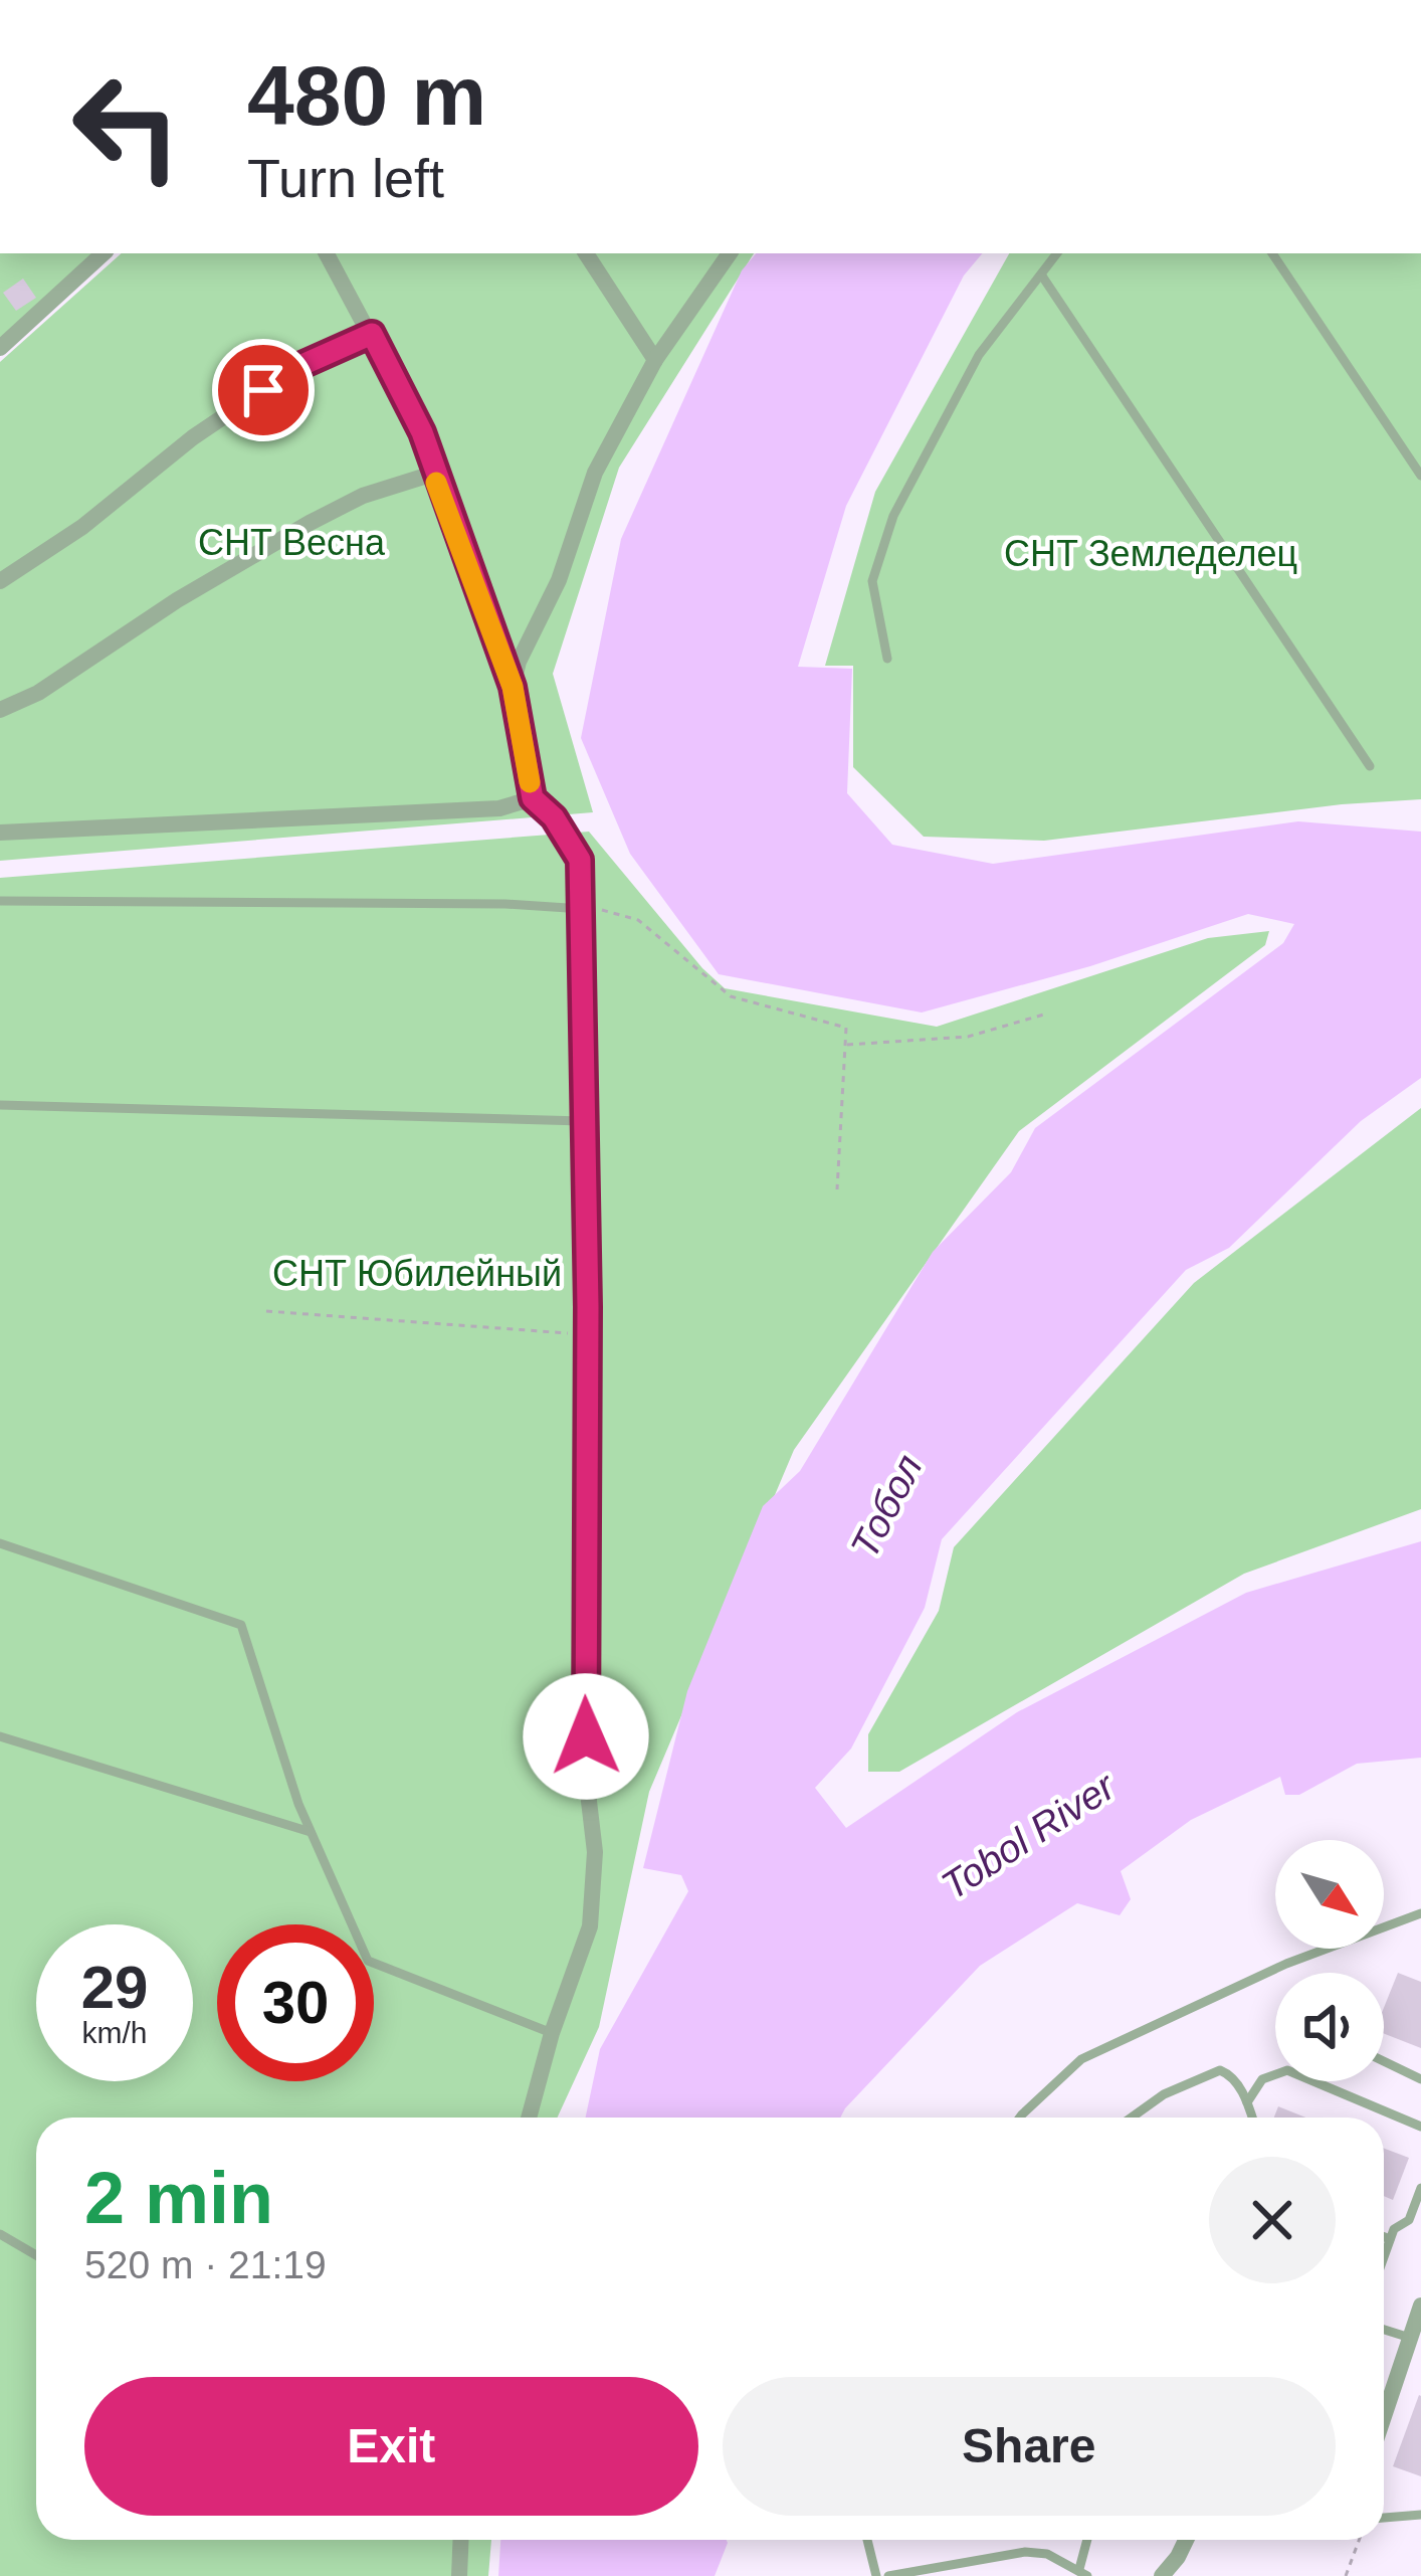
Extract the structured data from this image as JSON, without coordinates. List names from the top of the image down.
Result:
{
  "water": ["Тобол", "Tobol River"],
  "parks": ["СНТ Весна", "СНТ Земледелец", "СНТ Юбилейный"],
  "north": "bottom right",
  "page": {
    "turn": ["480 m", "Turn left"],
    "speed": "29 km/h",
    "limit": "30",
    "heading": ["2 min", "520 m · 21:19"],
    "buttons": ["Exit", "Share"]
  }
}
